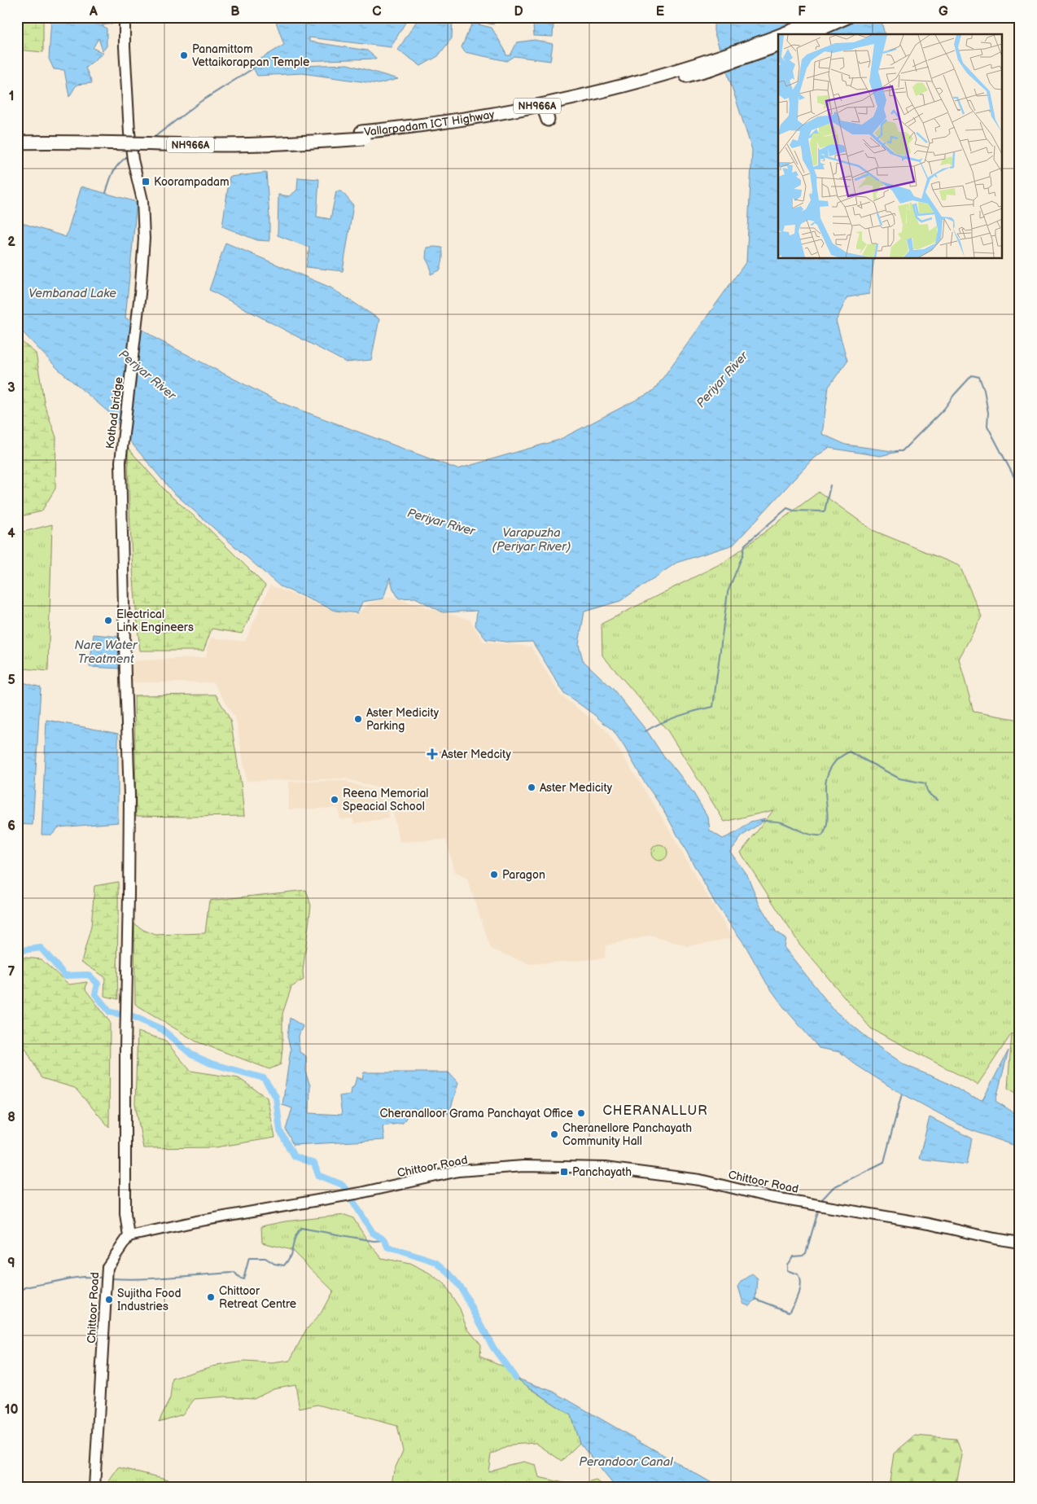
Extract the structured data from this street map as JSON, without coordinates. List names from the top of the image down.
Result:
{
  "streets": {
    "highway": ["NH966A", "Vallarpadam ICT Highway"],
    "main road": ["Kothad bridge", "Chittoor Road"]
  },
  "crossings": [
    ["Kothad bridge", "Chittoor Road"]
  ],
  "districts": ["CHERANALLUR"],
  "water": [
    "Vembanad Lake",
    "Periyar River",
    "Varapuzha (Periyar River)",
    "Nare Water Treatment",
    "Perandoor Canal"
  ],
  "places": {
    "other": [
      "Panamittom Vettaikorappan Temple",
      "Electrical Link Engineers",
      "Aster Medicity Parking",
      "Aster Medicity",
      "Reena Memorial Speacial School",
      "Paragon",
      "Cheranalloor Grama Panchayat Office",
      "Cheranellore Panchayath Community Hall",
      "Chittoor Retreat Centre",
      "Sujitha Food Industries"
    ],
    "transit": ["Koorampadam", "Panchayath"],
    "health": ["Aster Medcity"]
  },
  "grid": {
    "columns": [
      "A",
      "B",
      "C",
      "D",
      "E",
      "F",
      "G"
    ],
    "rows": [
      "1",
      "2",
      "3",
      "4",
      "5",
      "6",
      "7",
      "8",
      "9",
      "10"
    ]
  }
}
